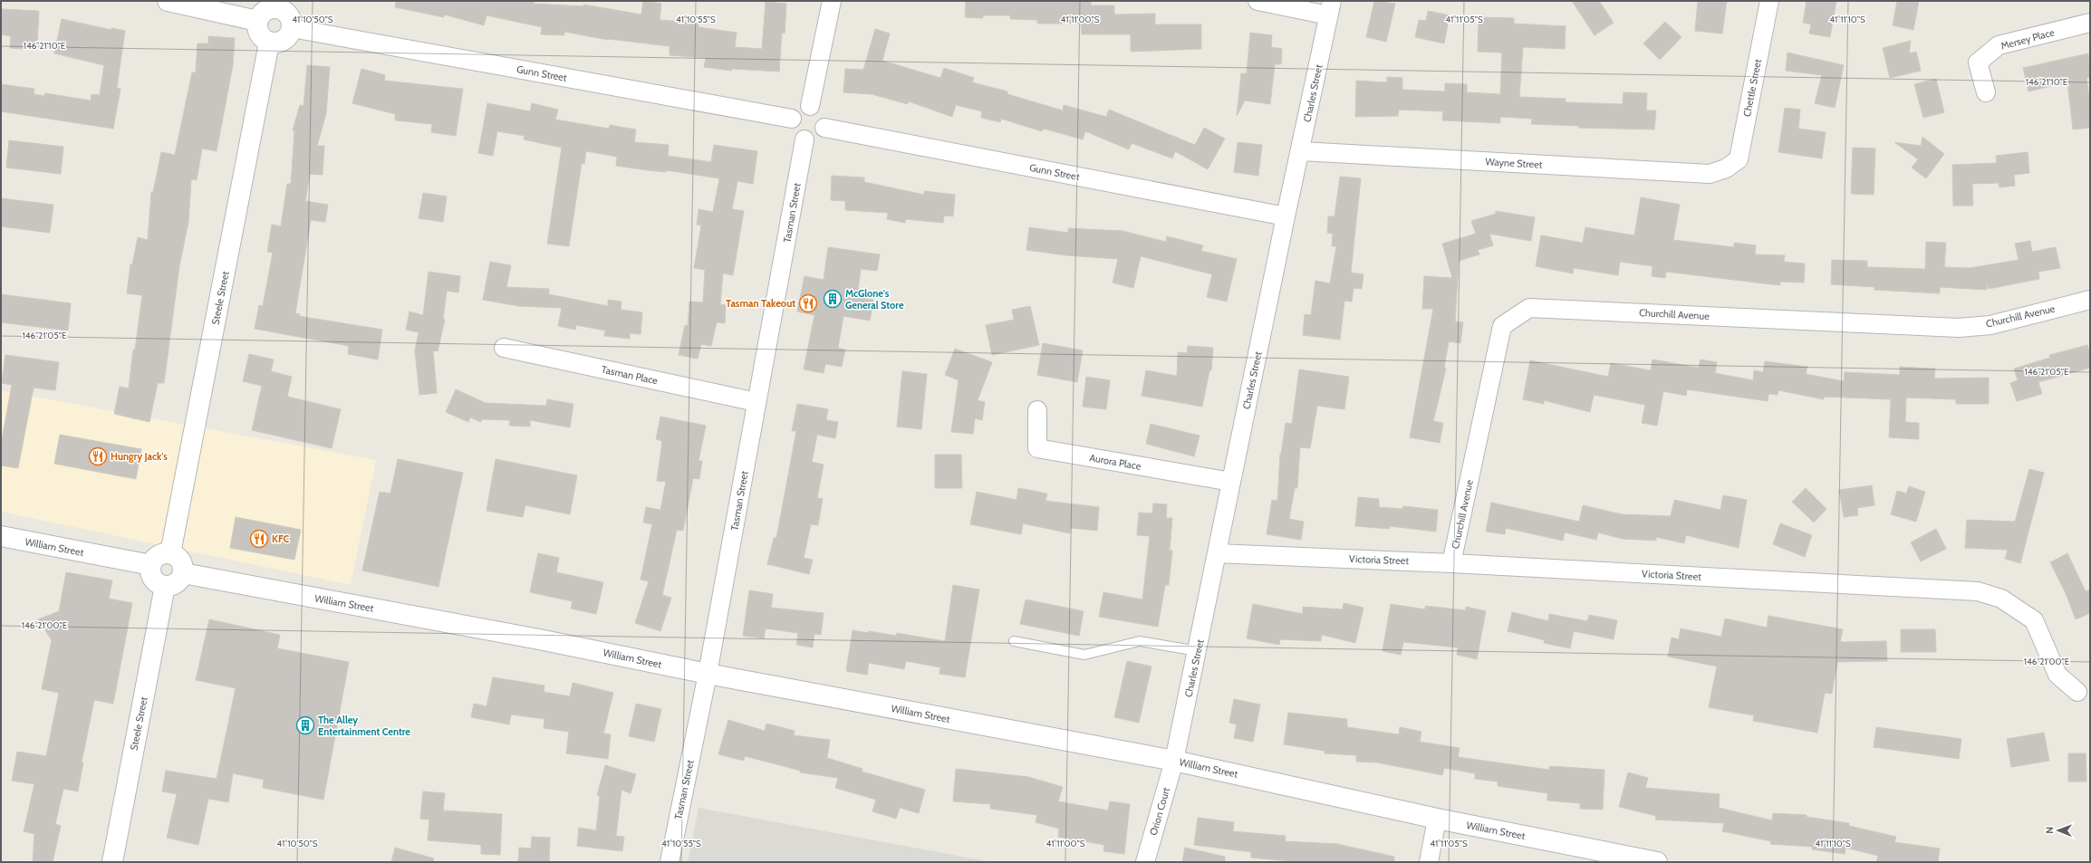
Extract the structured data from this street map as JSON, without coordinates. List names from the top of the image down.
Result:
{
  "streets": {
    "main road": ["Steele Street", "William Street"],
    "street": [
      "Mersey Place",
      "Gunn Street",
      "Chettle Street",
      "Charles Street",
      "Wayne Street",
      "Tasman Street",
      "Churchill Avenue",
      "Tasman Place",
      "Aurora Place",
      "Victoria Street",
      "Orion Court"
    ]
  },
  "crossings": [
    ["Gunn Street", "Charles Street"],
    ["Gunn Street", "Tasman Street"],
    ["Gunn Street", "Steele Street"],
    ["Chettle Street", "Wayne Street"],
    ["Charles Street", "Wayne Street"],
    ["Charles Street", "Aurora Place"],
    ["Charles Street", "William Street"],
    ["Charles Street", "Victoria Street"],
    ["Charles Street", "Orion Court"],
    ["Tasman Street", "Tasman Place"],
    ["Tasman Street", "William Street"],
    ["Steele Street", "William Street"],
    ["Churchill Avenue", "Victoria Street"],
    ["William Street", "Orion Court"]
  ],
  "places": {
    "building": ["McGlone's General Store", "The Alley Entertainment Centre"],
    "restaurant": ["Tasman Takeout", "Hungry Jack's", "KFC"]
  },
  "north": "left",
  "coordinates": [
    "41°10'50\"S",
    "41°10'55\"S",
    "41°11'00\"S",
    "41°11'05\"S",
    "41°11'10\"S",
    "146°21'10\"E",
    "146°21'05\"E",
    "146°21'00\"E"
  ]
}
